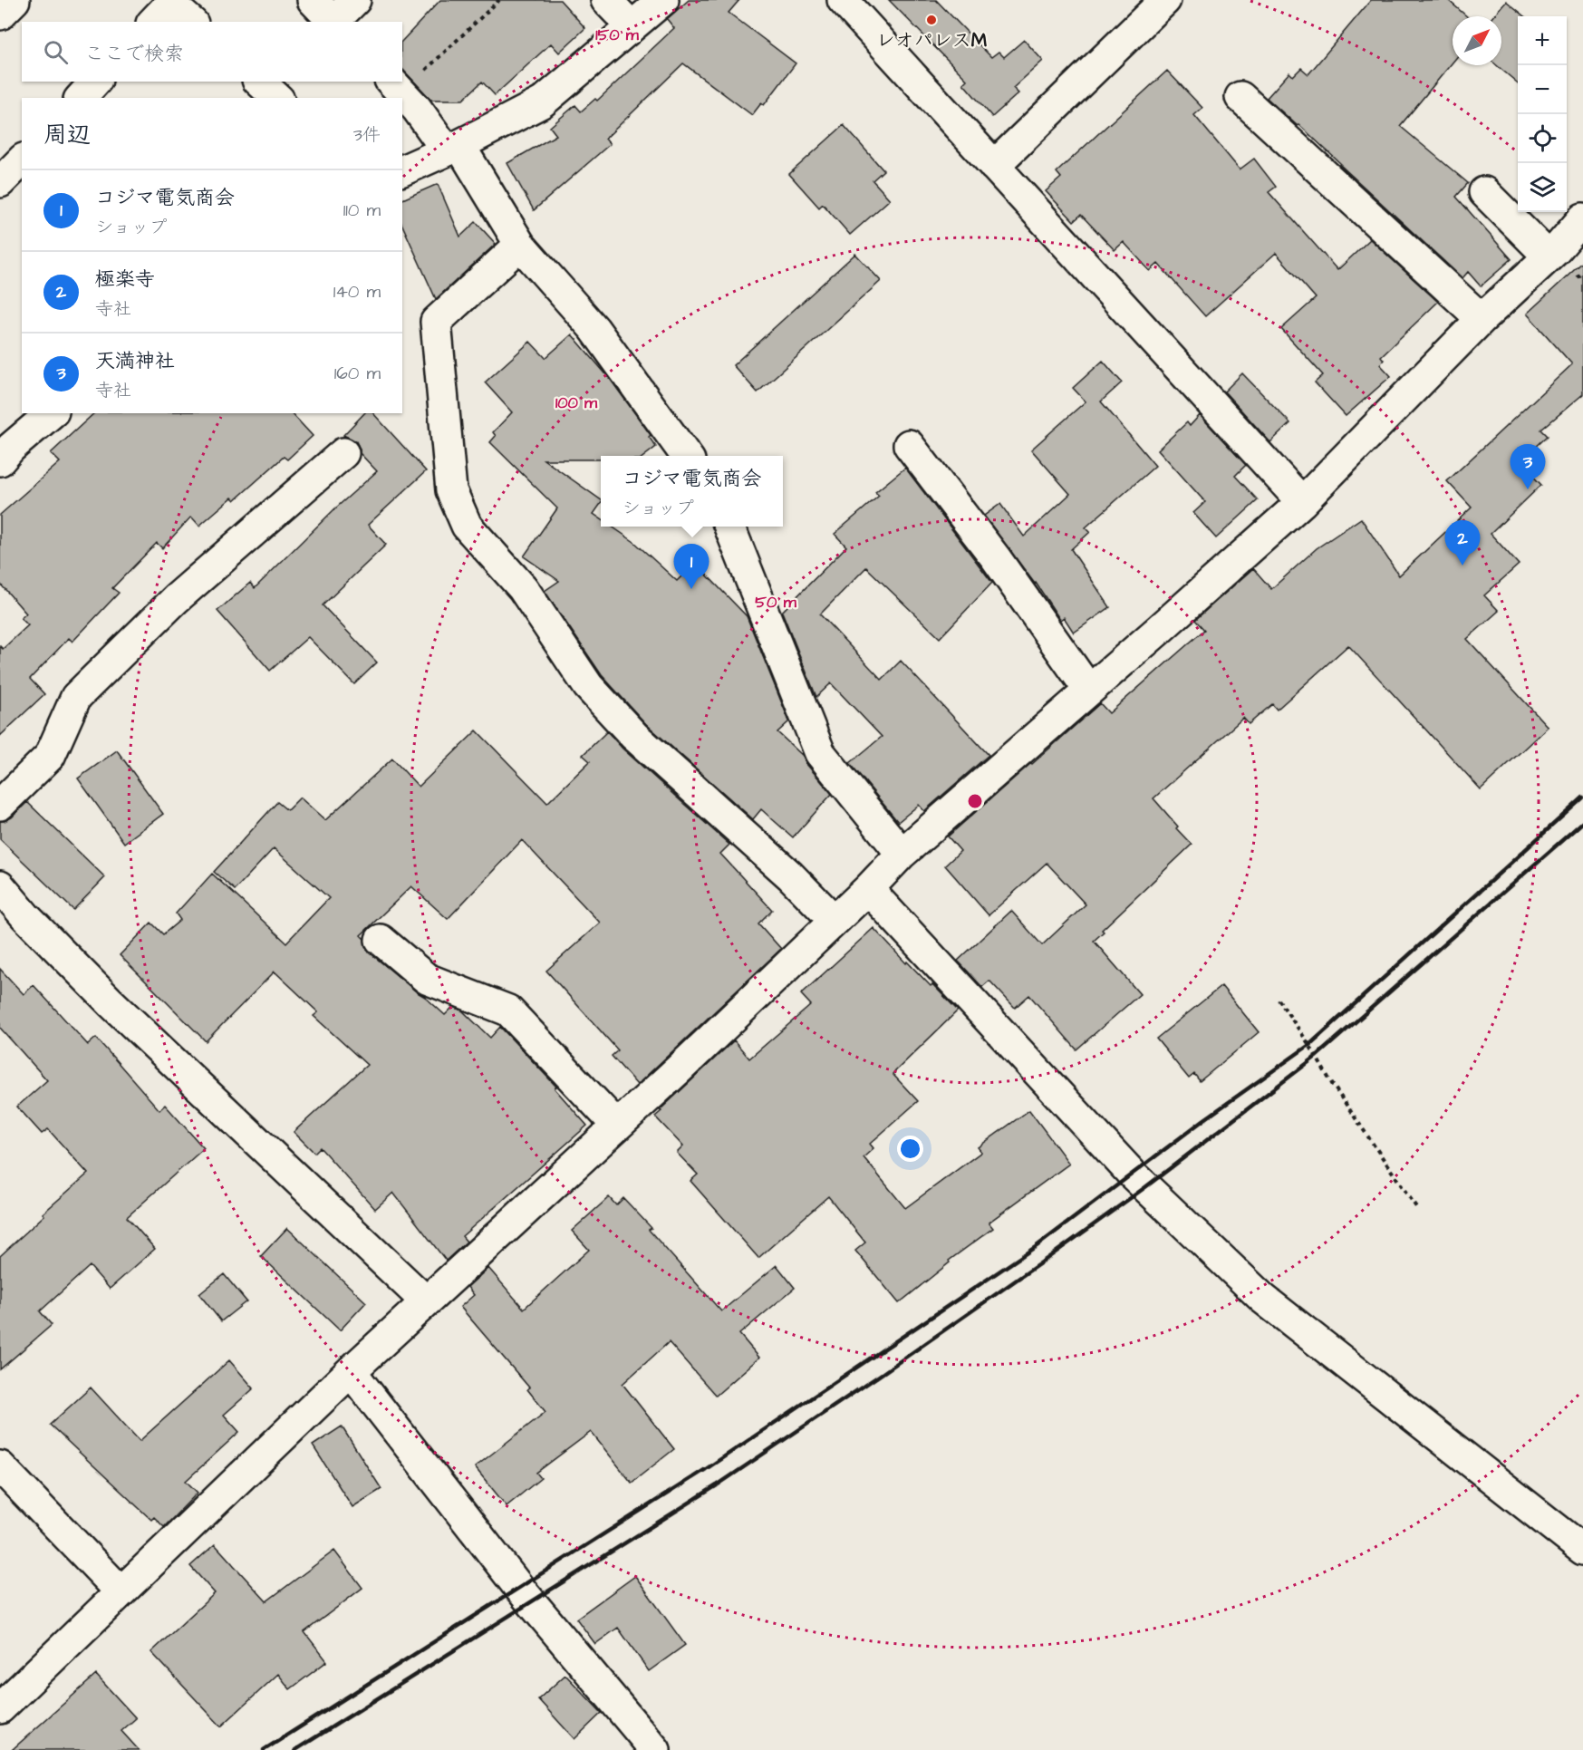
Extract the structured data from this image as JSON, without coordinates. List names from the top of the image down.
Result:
{
  "places": ["レオパレスM"],
  "north": "top right",
  "page": {
    "map_buttons": ["+", "−"],
    "search": "ここで検索",
    "heading": ["周辺", "3件"],
    "list": [
      {
        "mark": "1",
        "name": "コジマ電気商会",
        "note": "ショップ",
        "value": "110 m"
      },
      {
        "mark": "2",
        "name": "極楽寺",
        "note": "寺社",
        "value": "140 m"
      },
      {
        "mark": "3",
        "name": "天満神社",
        "note": "寺社",
        "value": "160 m"
      }
    ],
    "pins": ["3", "2", "1"],
    "popup": ["コジマ電気商会", "ショップ"]
  },
  "rings": ["150 m", "100 m", "50 m"]
}
